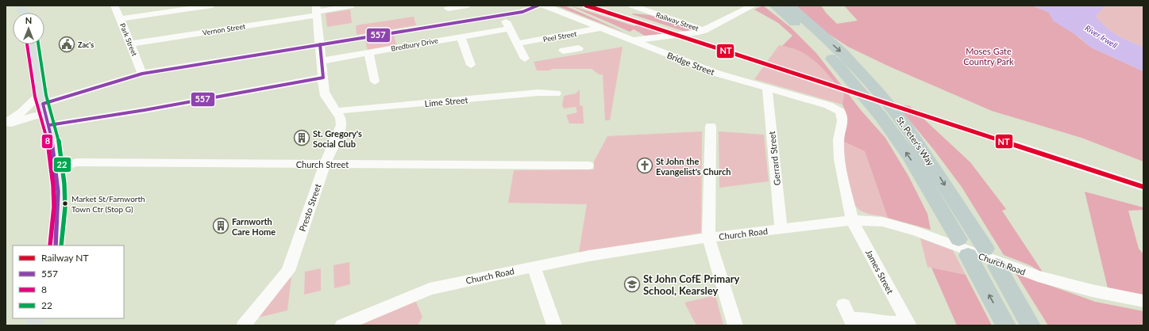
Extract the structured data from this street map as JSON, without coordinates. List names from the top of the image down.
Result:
{
  "streets": {
    "highway": ["St. Peter's Way"],
    "street": [
      "Railway Street",
      "Vernon Street",
      "Peel Street",
      "Park Street",
      "Bredbury Drive",
      "Bridge Street",
      "Lime Street",
      "Gerrard Street",
      "Church Street",
      "Presto Street",
      "Church Road",
      "James Street"
    ]
  },
  "crossings": [
    ["Vernon Street", "Park Street"],
    ["Vernon Street", "Presto Street"],
    ["Peel Street", "Bridge Street"],
    ["Bredbury Drive", "Presto Street"],
    ["Bridge Street", "Gerrard Street"],
    ["Bridge Street", "James Street"],
    ["Lime Street", "Presto Street"],
    ["Gerrard Street", "Church Road"],
    ["Church Street", "Presto Street"],
    ["Church Road", "James Street"]
  ],
  "water": ["River Irwell"],
  "parks": ["Moses Gate Country Park"],
  "places": {
    "public building": ["Zac's"],
    "building": ["St. Gregory's Social Club", "Farnworth Care Home"],
    "church": ["St John the Evangelist's Church"],
    "other": ["Market St/Farnworth Town Ctr (Stop G)"],
    "school or university": ["St John CofE Primary School, Kearsley"]
  },
  "lines": [
    "rail line NT",
    "transit line 557",
    "transit line 8",
    "transit line 22"
  ],
  "legend": [
    "Railway NT",
    "557",
    "8",
    "22"
  ],
  "north": "top"
}
